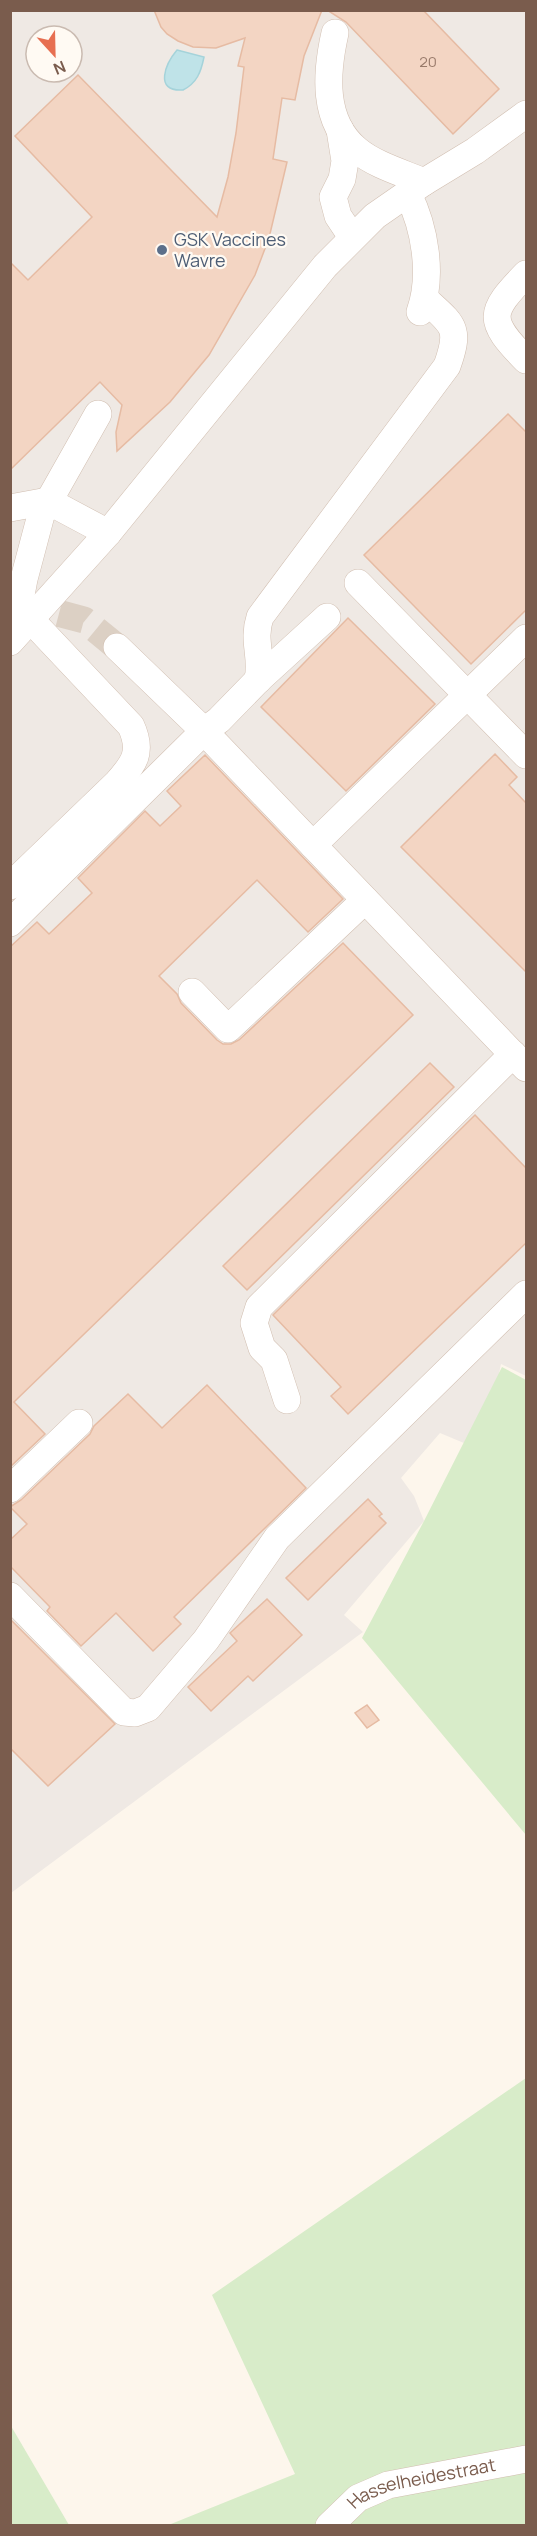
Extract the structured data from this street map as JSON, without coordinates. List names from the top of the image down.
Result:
{
  "streets": {
    "street": ["Hasselheidestraat"]
  },
  "places": ["GSK Vaccines Wavre"],
  "house_numbers": ["20"],
  "north": "bottom"
}
